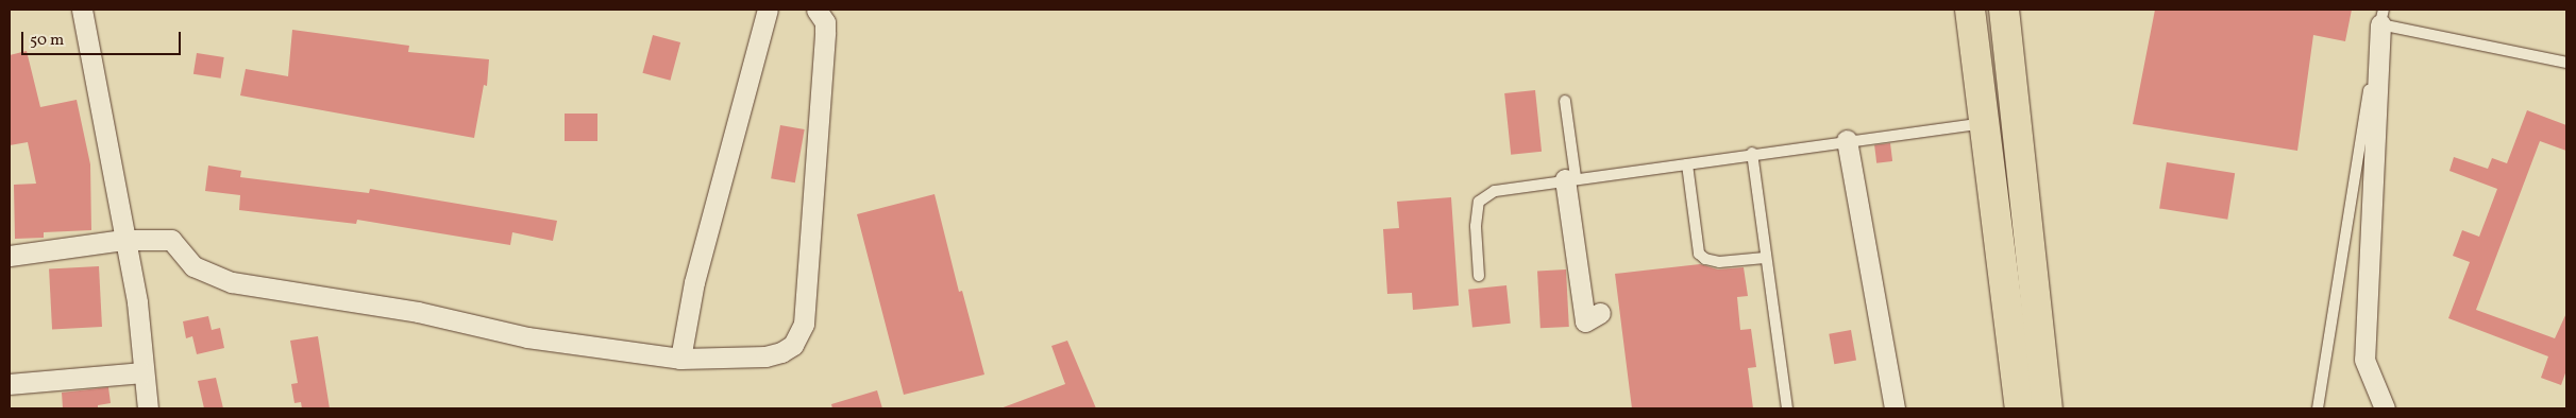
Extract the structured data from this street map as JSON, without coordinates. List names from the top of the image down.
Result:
{
  "scale_bar": "50 m"
}
